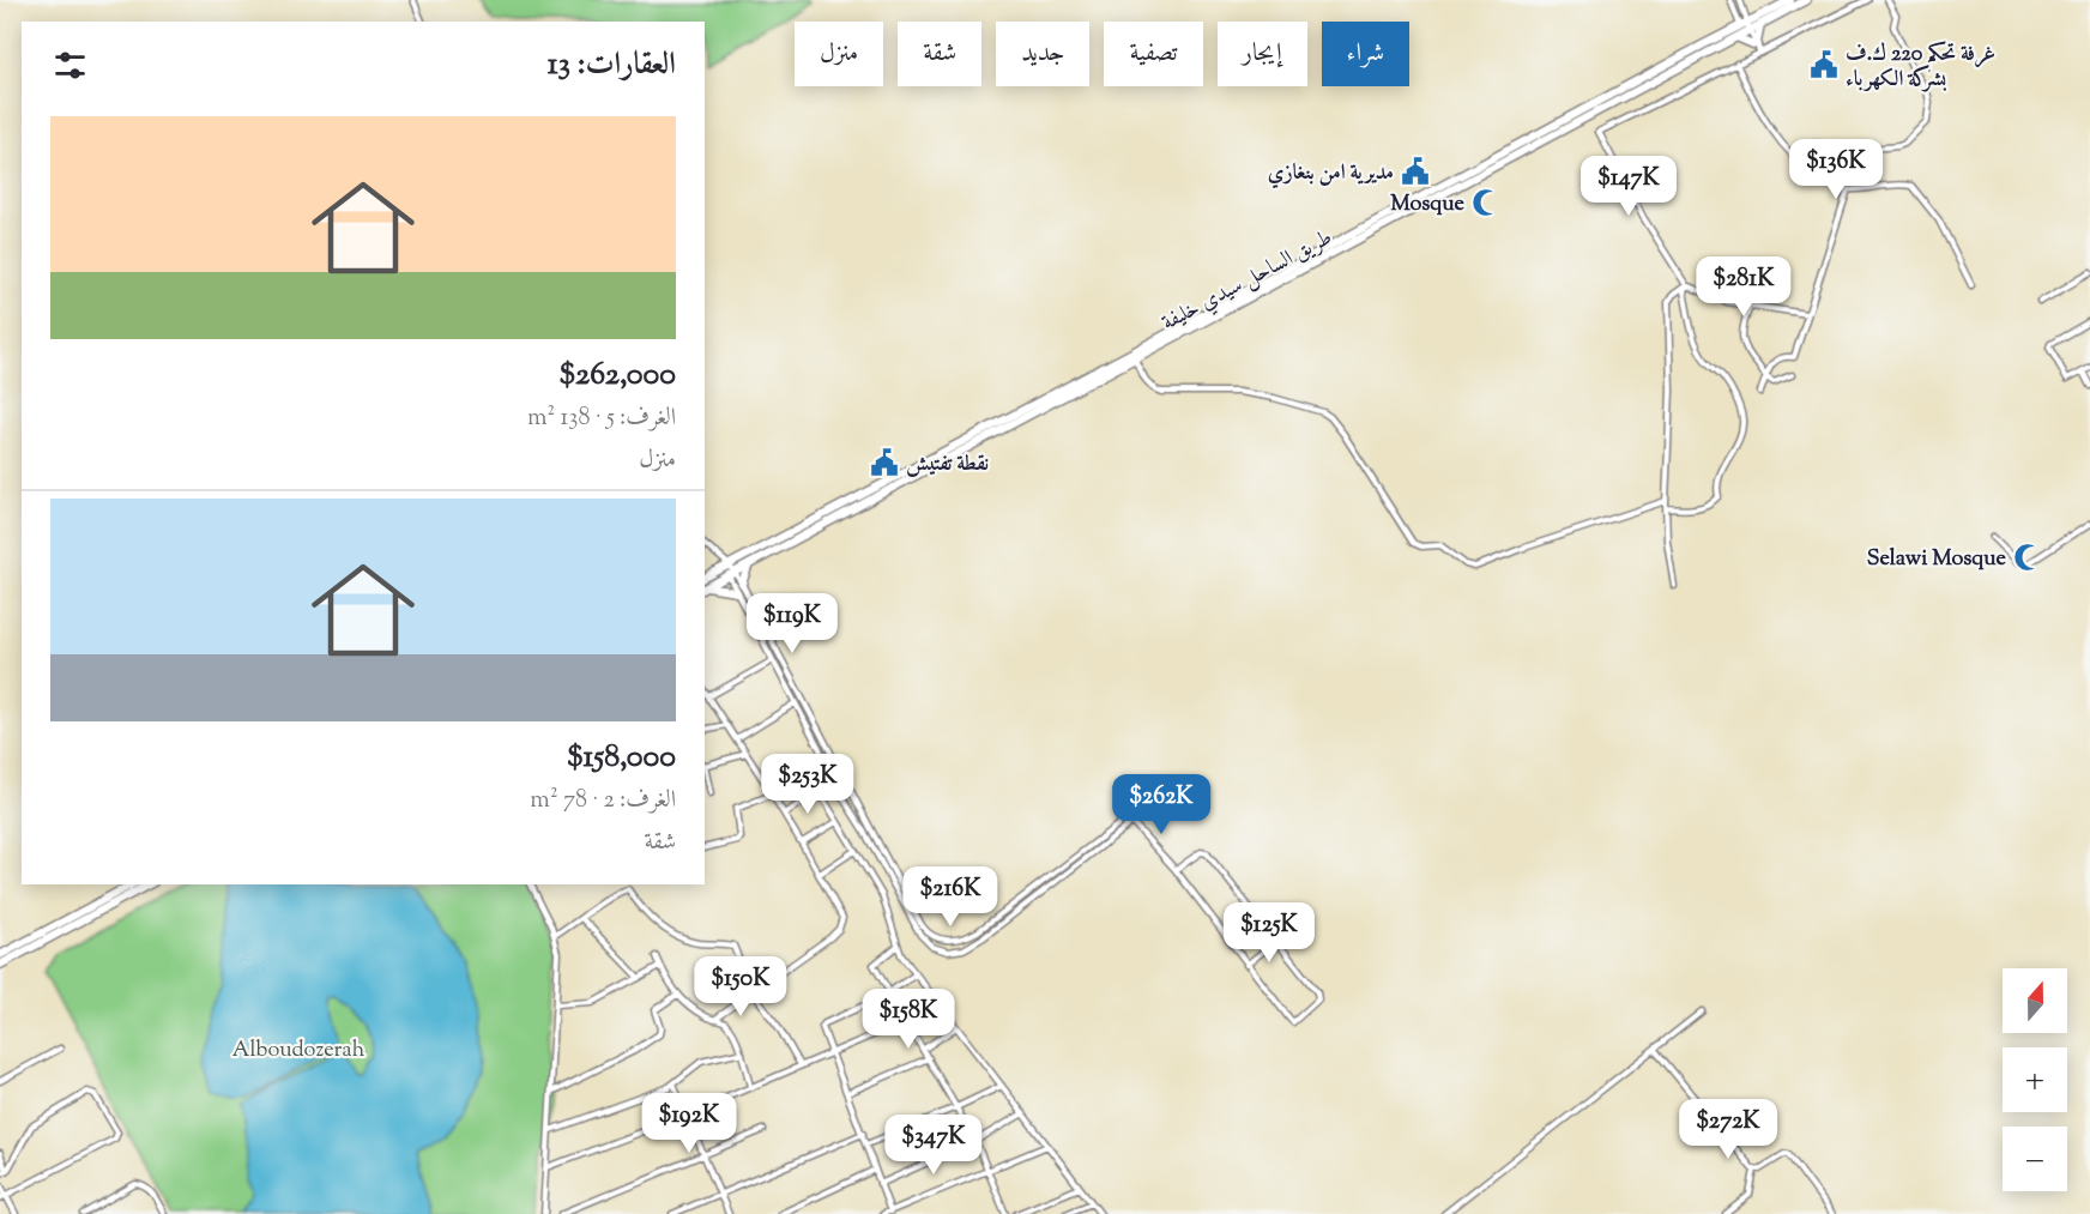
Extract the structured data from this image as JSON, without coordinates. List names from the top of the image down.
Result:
{
  "streets": {
    "highway": ["طريق الساحل سيدي خليفة"]
  },
  "parks": ["Alboudozerah"],
  "places": {
    "public building": ["غرفة تحكم 220 ك.ف بشركة الكهرباء", "مديرية امن بنغازي", "نقطة تفتيش"],
    "mosque": ["Mosque", "Selawi Mosque"]
  },
  "north": "top",
  "page": {
    "chip": [
      "شراء",
      "إيجار",
      "تصفية",
      "جديد",
      "شقة",
      "منزل"
    ],
    "heading": "العقارات: 13",
    "list": [
      {
        "name": "$262,000",
        "note": "الغرف: 5 · 138 m² · منزل"
      },
      {
        "name": "$158,000",
        "note": "الغرف: 2 · 78 m² · شقة"
      }
    ],
    "price": [
      "$136K",
      "$147K",
      "$281K",
      "$119K",
      "$253K",
      "$262K",
      "$216K",
      "$125K",
      "$150K",
      "$158K",
      "$192K",
      "$272K",
      "$347K"
    ],
    "map_buttons": ["+", "−"]
  }
}
